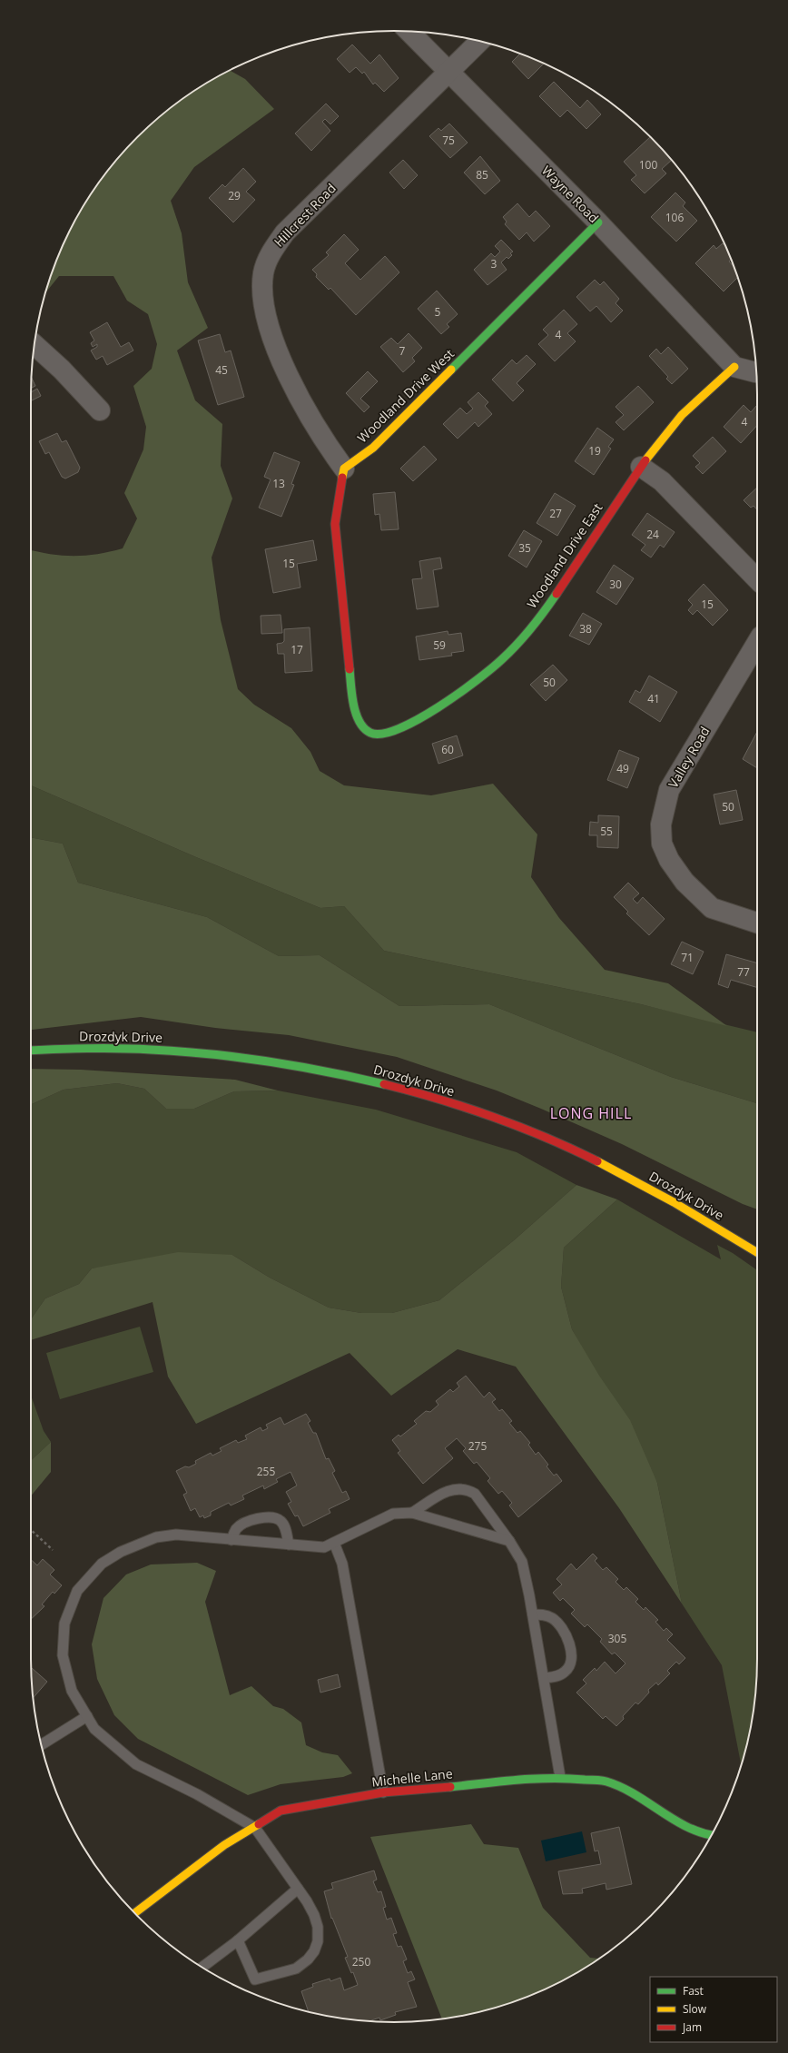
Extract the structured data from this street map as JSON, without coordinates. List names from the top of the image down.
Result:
{
  "streets": {
    "street": [
      "Wayne Road",
      "Hillcrest Road",
      "Woodland Drive West",
      "Woodland Drive East",
      "Valley Road",
      "Drozdyk Drive",
      "Michelle Lane"
    ]
  },
  "crossings": [
    ["Wayne Road", "Hillcrest Road"],
    ["Wayne Road", "Woodland Drive West"],
    ["Wayne Road", "Woodland Drive East"],
    ["Hillcrest Road", "Woodland Drive West"],
    ["Hillcrest Road", "Woodland Drive East"],
    ["Woodland Drive West", "Woodland Drive East"]
  ],
  "districts": ["LONG HILL"],
  "house_numbers": [
    "75",
    "100",
    "85",
    "29",
    "106",
    "3",
    "5",
    "4",
    "7",
    "45",
    "4",
    "19",
    "13",
    "27",
    "24",
    "35",
    "15",
    "30",
    "15",
    "38",
    "59",
    "17",
    "50",
    "41",
    "60",
    "49",
    "50",
    "55",
    "71",
    "77",
    "275",
    "255",
    "305",
    "250"
  ],
  "legend": ["Fast", "Slow", "Jam"]
}
